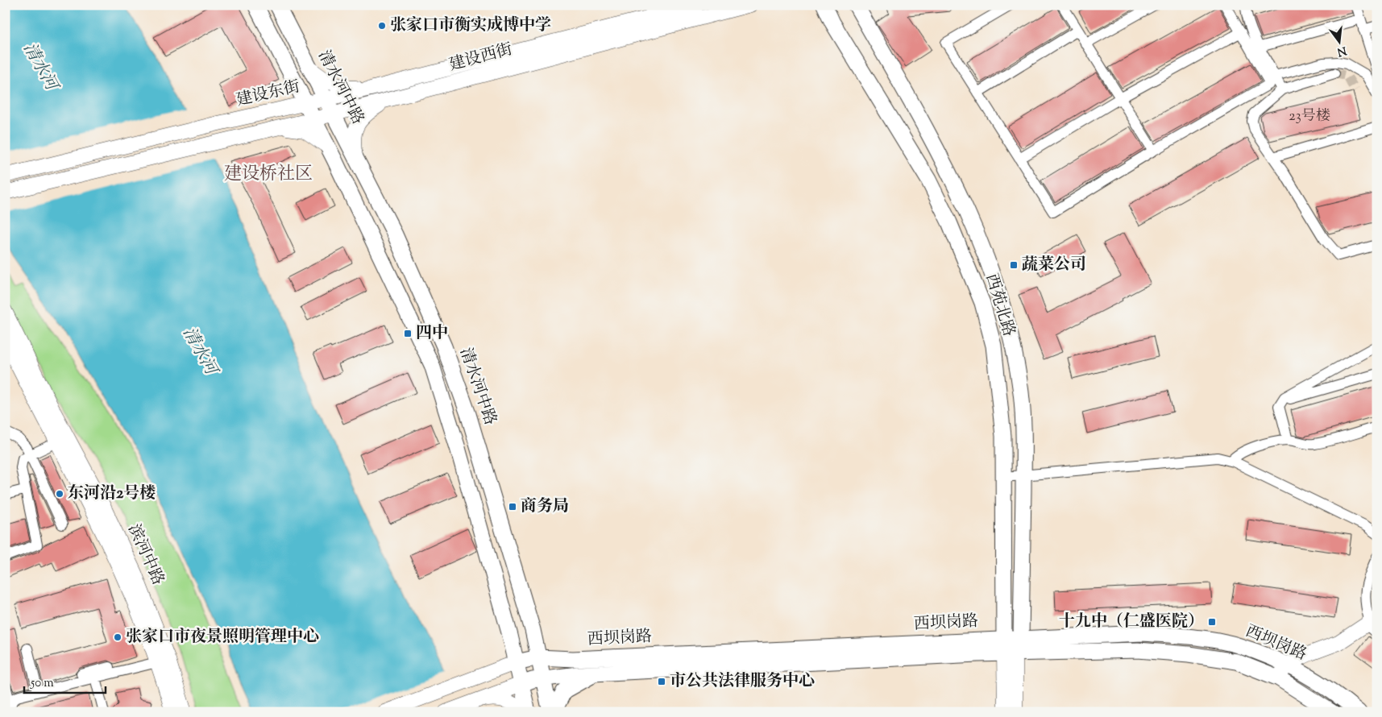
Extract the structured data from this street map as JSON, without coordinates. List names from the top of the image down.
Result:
{
  "streets": {
    "main road": [
      "建设西街",
      "清水河中路",
      "建设东街",
      "西苑北路",
      "滨河中路",
      "西坝岗路"
    ]
  },
  "crossings": [
    ["建设西街", "清水河中路"],
    ["建设西街", "建设东街"],
    ["清水河中路", "建设东街"],
    ["清水河中路", "西坝岗路"],
    ["西苑北路", "西坝岗路"]
  ],
  "districts": ["建设桥社区"],
  "water": ["清水河"],
  "places": {
    "other": ["张家口市衡实成博中学", "东河沿2号楼", "张家口市夜景照明管理中心"],
    "transit": [
      "蔬菜公司",
      "四中",
      "商务局",
      "十九中（仁盛医院）",
      "市公共法律服务中心"
    ]
  },
  "house_numbers": ["23号楼"],
  "scale_bar": "50 m",
  "north": "bottom"
}
